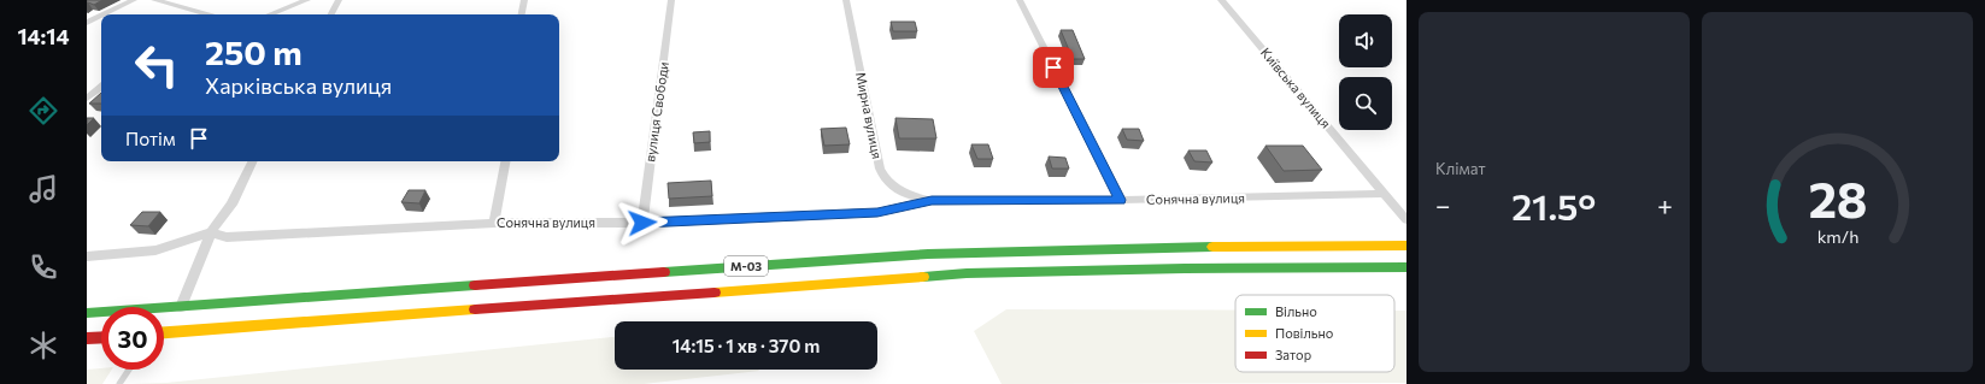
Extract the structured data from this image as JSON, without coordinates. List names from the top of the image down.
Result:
{
  "streets": {
    "highway": ["М-03"],
    "street": [
      "Київська вулиця",
      "вулиця Свободи",
      "Мирна вулиця",
      "Сонячна вулиця"
    ]
  },
  "crossings": [
    ["Київська вулиця", "Сонячна вулиця"],
    ["вулиця Свободи", "Сонячна вулиця"],
    ["Мирна вулиця", "Сонячна вулиця"]
  ],
  "legend": ["Вільно", "Повільно", "Затор"],
  "page": {
    "tabs": "14:14",
    "tile": "Клімат",
    "turn": ["250 m", "Харківська вулиця"],
    "then": "Потім",
    "heat": ["−", "21.5°", "+"],
    "limit": "30",
    "trip": "14:15 · 1 хв · 370 m",
    "gauge": ["28", "km/h"]
  }
}
